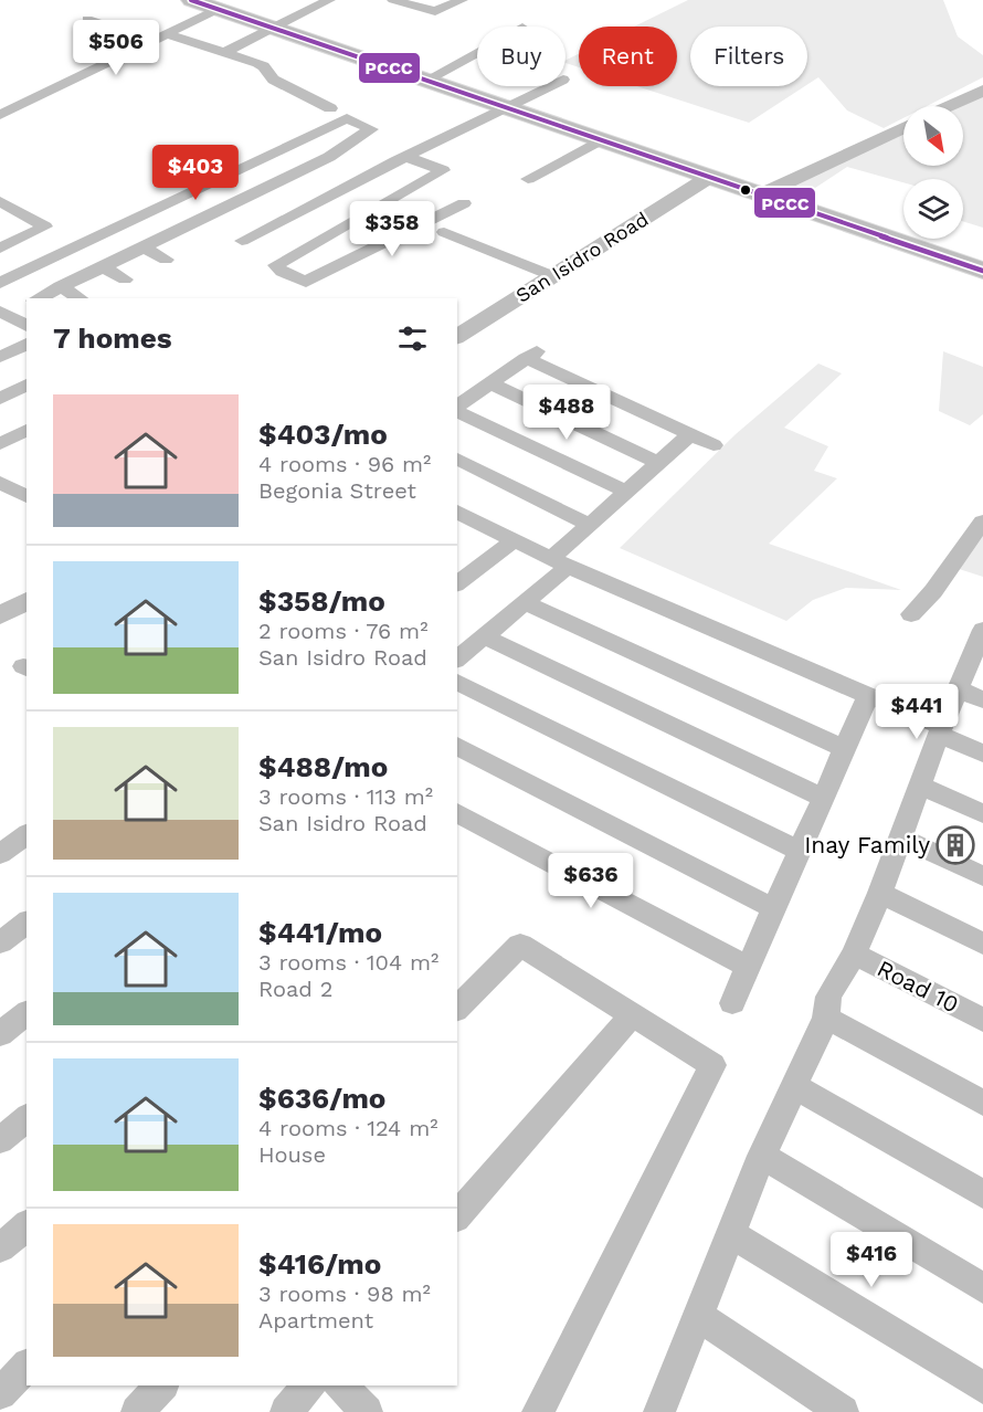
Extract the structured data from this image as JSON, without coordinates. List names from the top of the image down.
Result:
{
  "streets": {
    "street": ["San Isidro Road", "Road 10"]
  },
  "places": {
    "building": ["Inay Family"]
  },
  "lines": ["transit line PCCC"],
  "north": "bottom right",
  "page": {
    "price": [
      "$506",
      "$403",
      "$358",
      "$488",
      "$441",
      "$636",
      "$416"
    ],
    "chip": ["Buy", "Rent", "Filters"],
    "heading": "7 homes",
    "list": [
      {
        "name": "$403/mo",
        "note": "4 rooms · 96 m² · Begonia Street"
      },
      {
        "name": "$358/mo",
        "note": "2 rooms · 76 m² · San Isidro Road"
      },
      {
        "name": "$488/mo",
        "note": "3 rooms · 113 m² · San Isidro Road"
      },
      {
        "name": "$441/mo",
        "note": "3 rooms · 104 m² · Road 2"
      },
      {
        "name": "$636/mo",
        "note": "4 rooms · 124 m² · House"
      },
      {
        "name": "$416/mo",
        "note": "3 rooms · 98 m² · Apartment"
      }
    ]
  }
}
